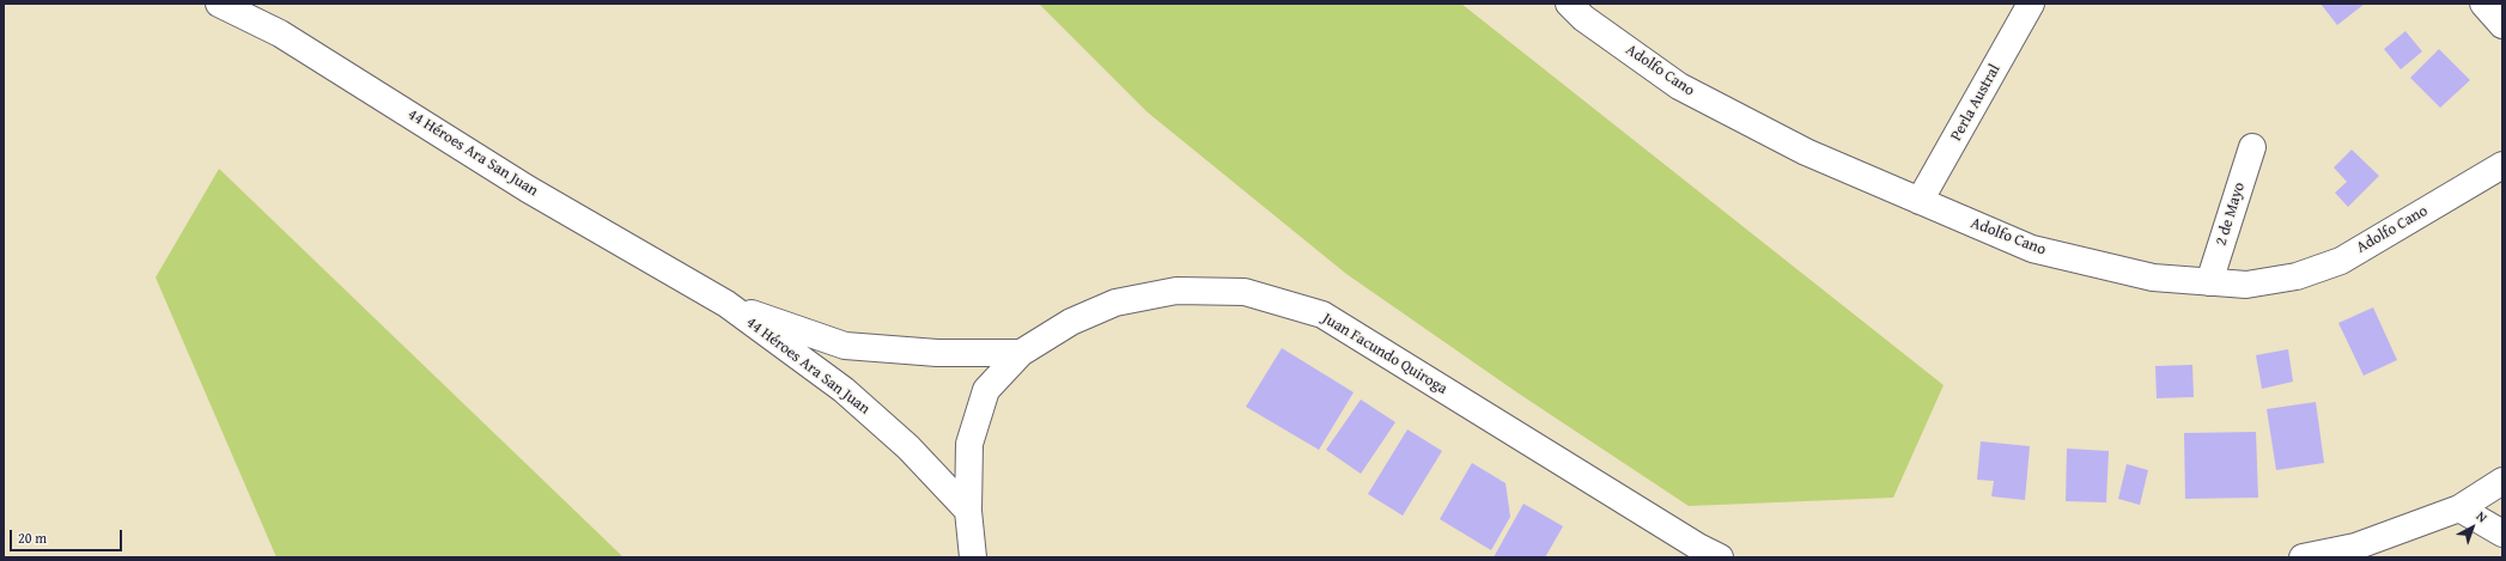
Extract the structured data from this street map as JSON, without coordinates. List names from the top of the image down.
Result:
{
  "streets": {
    "street": [
      "Adolfo Cano",
      "Perla Austral",
      "44 Héroes Ara San Juan",
      "2 de Mayo",
      "Juan Facundo Quiroga"
    ]
  },
  "crossings": [
    ["Adolfo Cano", "Perla Austral"],
    ["Adolfo Cano", "2 de Mayo"],
    ["44 Héroes Ara San Juan", "Juan Facundo Quiroga"]
  ],
  "scale_bar": "20 m",
  "north": "top right"
}
